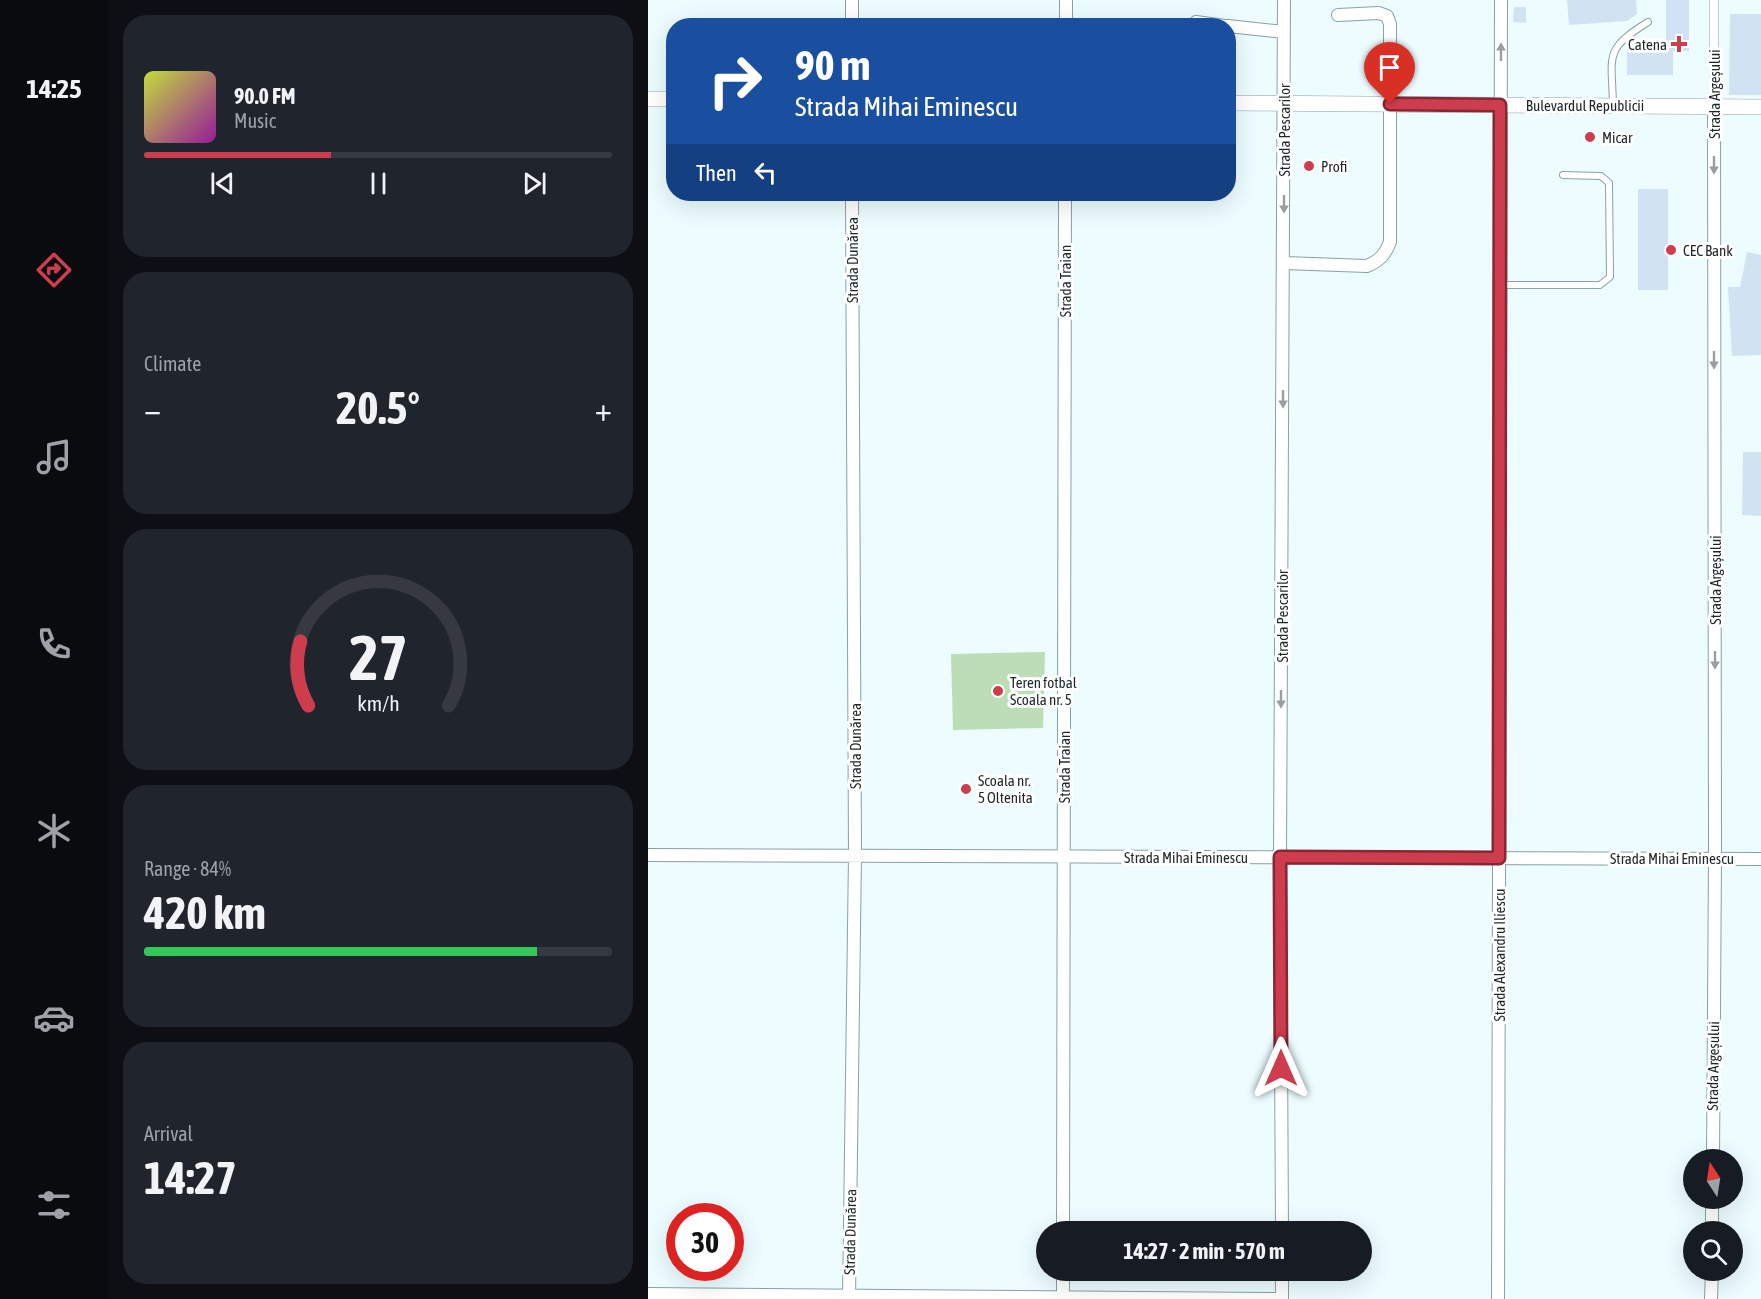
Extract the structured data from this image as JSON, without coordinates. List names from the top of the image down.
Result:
{
  "streets": {
    "street": [
      "Strada Argeșului",
      "Bulevardul Republicii",
      "Strada Pescarilor",
      "Strada Dunărea",
      "Strada Traian",
      "Strada Mihai Eminescu",
      "Strada Alexandru Iliescu"
    ]
  },
  "crossings": [
    ["Strada Argeșului", "Bulevardul Republicii"],
    ["Strada Argeșului", "Strada Mihai Eminescu"],
    ["Bulevardul Republicii", "Strada Pescarilor"],
    ["Bulevardul Republicii", "Strada Alexandru Iliescu"],
    ["Strada Pescarilor", "Strada Mihai Eminescu"],
    ["Strada Dunărea", "Strada Mihai Eminescu"],
    ["Strada Traian", "Strada Mihai Eminescu"],
    ["Strada Mihai Eminescu", "Strada Alexandru Iliescu"]
  ],
  "one_way": ["Strada Argeșului", "Strada Pescarilor"],
  "places": {
    "health": ["Catena"],
    "other": [
      "Micar",
      "Profi",
      "CEC Bank",
      "Teren fotbal Scoala nr. 5",
      "Scoala nr. 5 Oltenita"
    ]
  },
  "north": "top",
  "page": {
    "tabs": "14:25",
    "turn": ["90 m", "Strada Mihai Eminescu"],
    "song": ["90.0 FM", "Music"],
    "then": "Then",
    "tile": [
      "Climate",
      ["Range · 84%", "420 km"],
      ["Arrival", "14:27"]
    ],
    "heat": ["−", "20.5°", "+"],
    "limit": "30",
    "trip": "14:27 · 2 min · 570 m",
    "gauge": ["27", "km/h"]
  }
}
